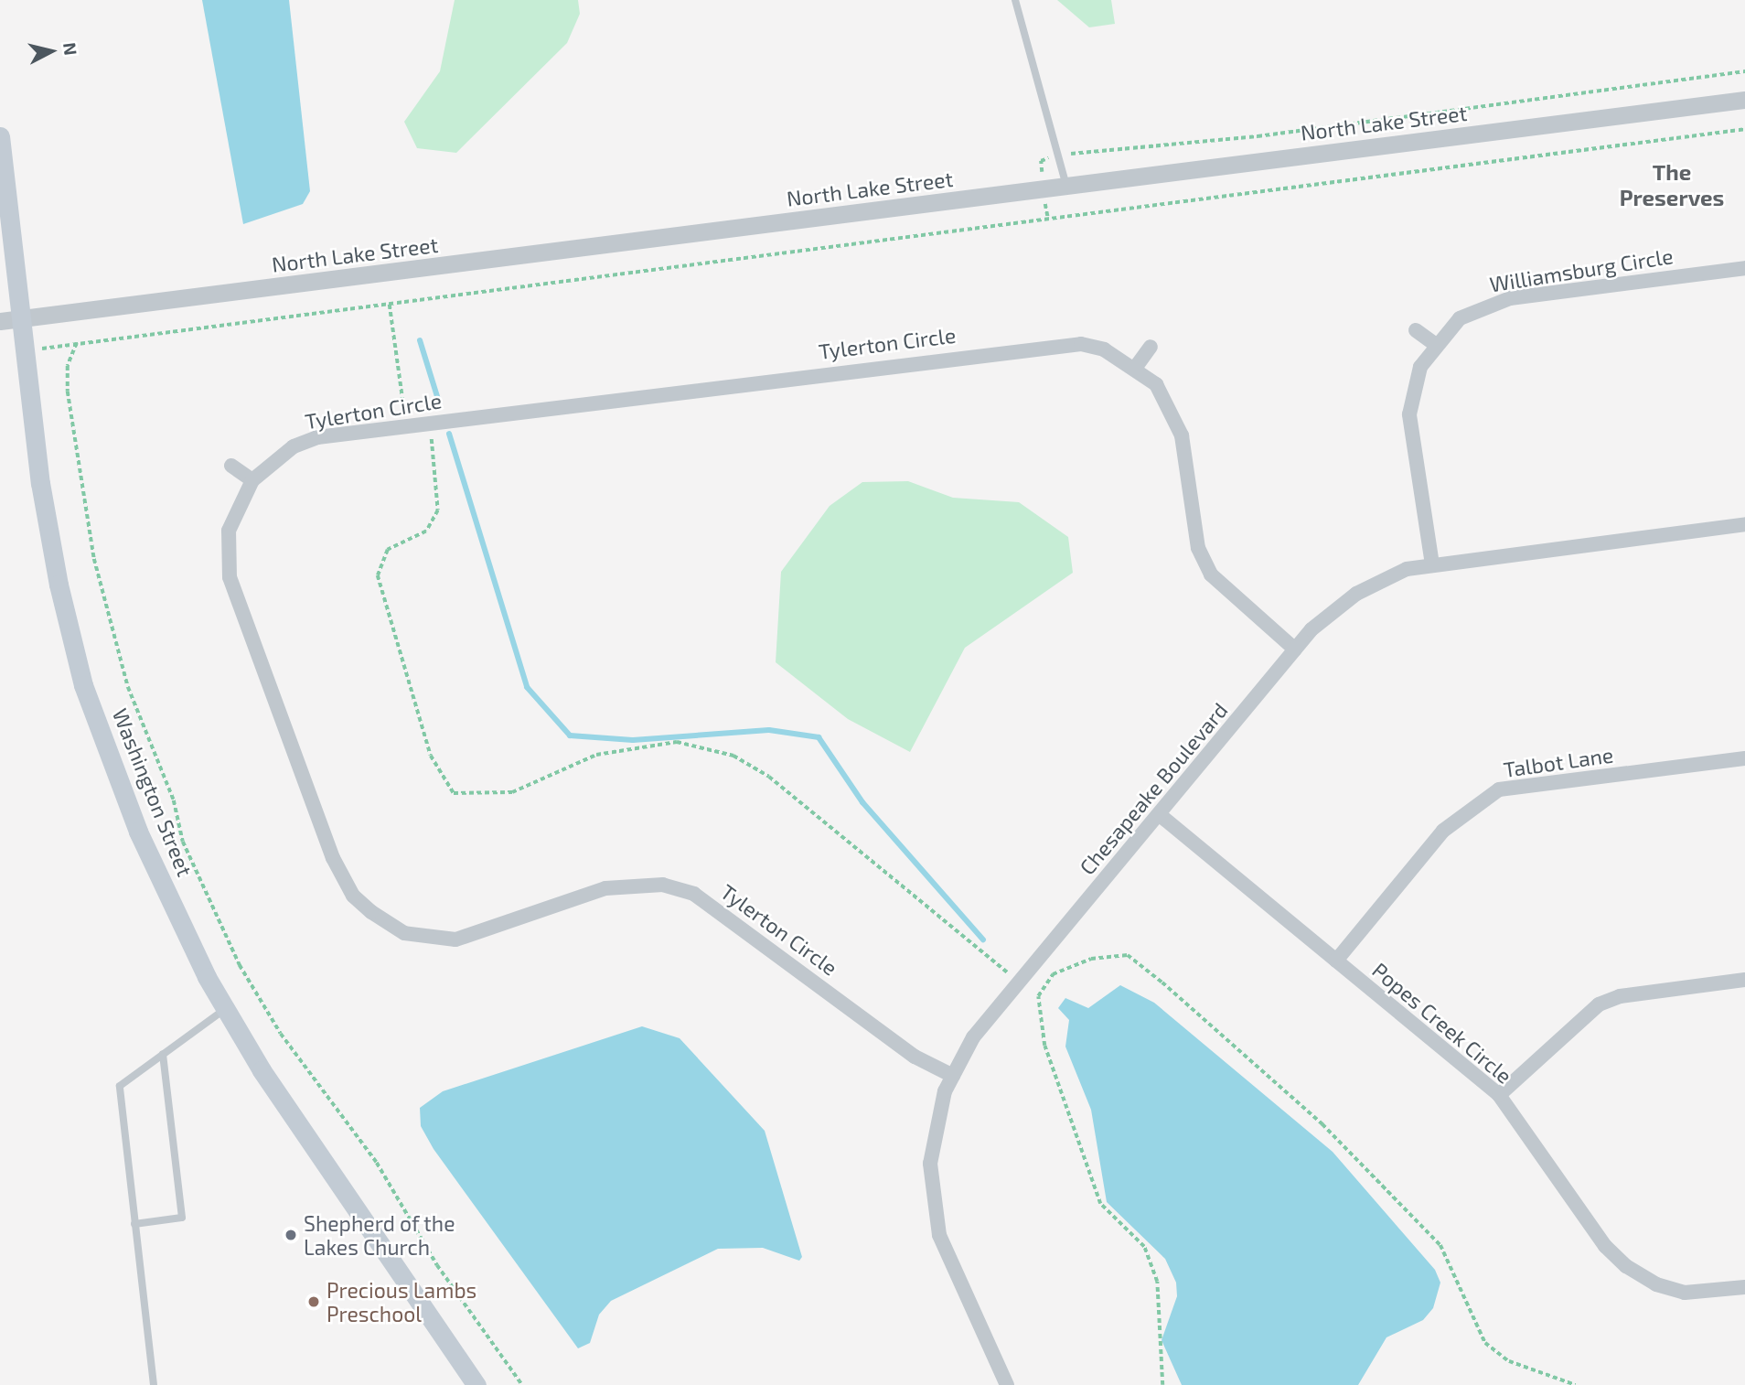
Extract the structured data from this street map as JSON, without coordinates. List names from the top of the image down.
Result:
{
  "streets": {
    "main road": ["Washington Street"],
    "street": [
      "North Lake Street",
      "Williamsburg Circle",
      "Tylerton Circle",
      "Talbot Lane",
      "Chesapeake Boulevard",
      "Popes Creek Circle"
    ]
  },
  "crossings": [
    ["North Lake Street", "Washington Street"],
    ["Williamsburg Circle", "Chesapeake Boulevard"],
    ["Tylerton Circle", "Chesapeake Boulevard"],
    ["Talbot Lane", "Popes Creek Circle"],
    ["Chesapeake Boulevard", "Popes Creek Circle"]
  ],
  "districts": ["The Preserves"],
  "places": ["Shepherd of the Lakes Church", "Precious Lambs Preschool"],
  "north": "right"
}
